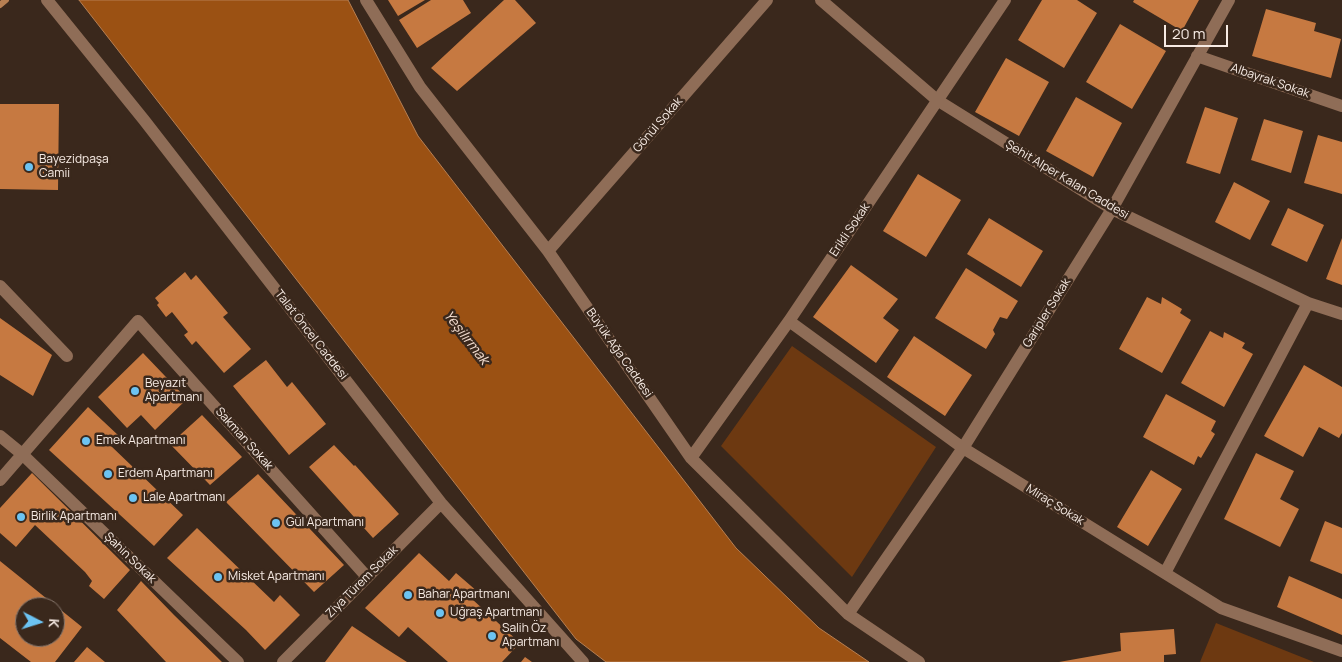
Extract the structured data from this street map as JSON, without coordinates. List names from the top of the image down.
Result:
{
  "streets": {
    "street": [
      "Albayrak Sokak",
      "Gönül Sokak",
      "Şehit Alper Kalan Caddesi",
      "Erikli Sokak",
      "Garipler Sokak",
      "Talat Öncel Caddesi",
      "Büyük Ağa Caddesi",
      "Sakman Sokak",
      "Miraç Sokak",
      "Şahin Sokak",
      "Ziya Türem Sokak"
    ]
  },
  "crossings": [
    ["Albayrak Sokak", "Garipler Sokak"],
    ["Gönül Sokak", "Büyük Ağa Caddesi"],
    ["Şehit Alper Kalan Caddesi", "Erikli Sokak"],
    ["Şehit Alper Kalan Caddesi", "Garipler Sokak"],
    ["Erikli Sokak", "Büyük Ağa Caddesi"],
    ["Erikli Sokak", "Miraç Sokak"],
    ["Garipler Sokak", "Büyük Ağa Caddesi"],
    ["Garipler Sokak", "Miraç Sokak"],
    ["Talat Öncel Caddesi", "Ziya Türem Sokak"],
    ["Sakman Sokak", "Şahin Sokak"],
    ["Sakman Sokak", "Ziya Türem Sokak"]
  ],
  "water": ["Yeşilırmak"],
  "places": [
    "Bayezidpaşa Camii",
    "Beyazıt Apartmanı",
    "Emek Apartmanı",
    "Erdem Apartmanı",
    "Lale Apartmanı",
    "Birlik Apartmanı",
    "Gül Apartmanı",
    "Misket Apartmanı",
    "Bahar Apartmanı",
    "Uğraş Apartmanı",
    "Salih Öz Apartmanı"
  ],
  "scale_bar": "20 m",
  "north": "right"
}
